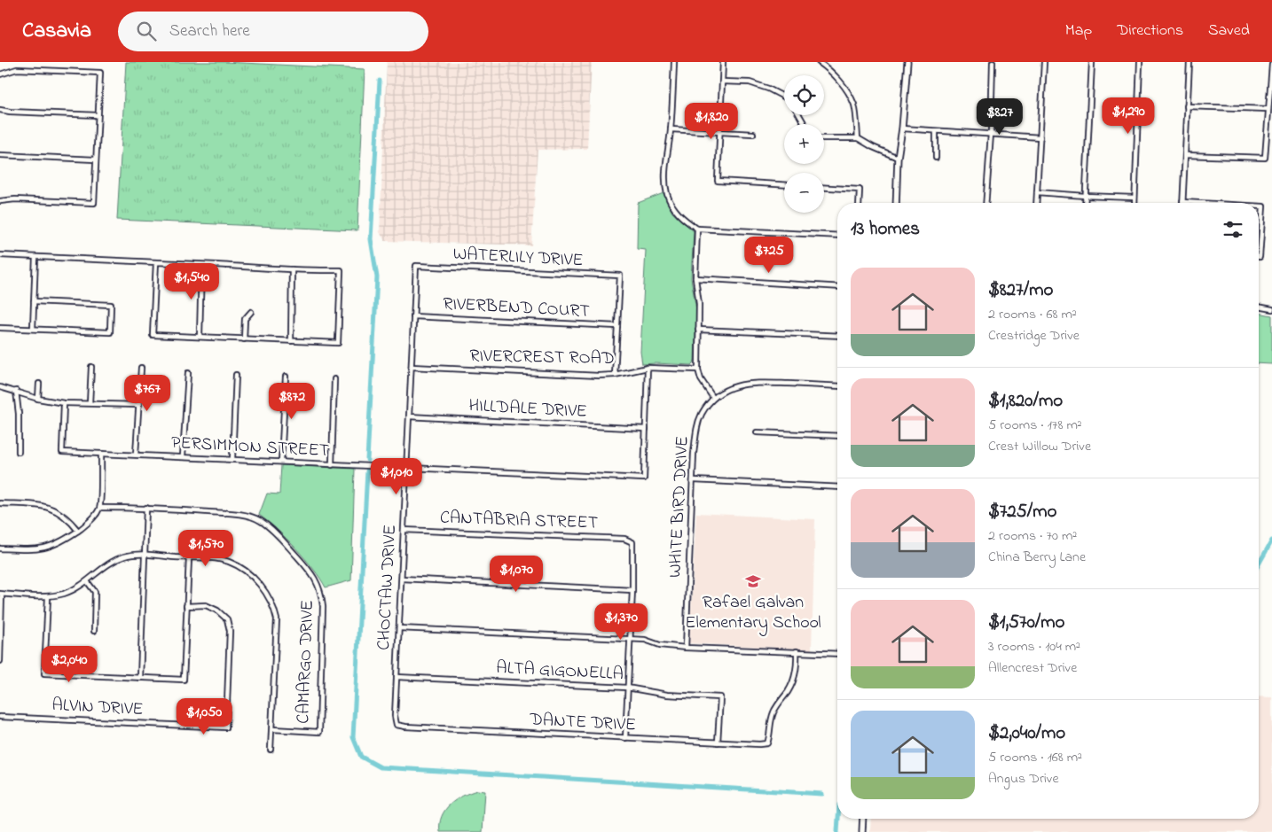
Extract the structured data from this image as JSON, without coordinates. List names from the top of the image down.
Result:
{
  "streets": {
    "street": [
      "WATERLILY DRIVE",
      "RIVERBEND COURT",
      "RIVERCREST ROAD",
      "HILLDALE DRIVE",
      "PERSIMMON STREET",
      "WHITE BIRD DRIVE",
      "CANTABRIA STREET",
      "CHOCTAW DRIVE",
      "CAMARGO DRIVE",
      "ALTA GIGONELLA",
      "ALVIN DRIVE",
      "DANTE DRIVE"
    ]
  },
  "crossings": [
    ["WATERLILY DRIVE", "RIVERBEND COURT"],
    ["WATERLILY DRIVE", "CHOCTAW DRIVE"],
    ["RIVERBEND COURT", "CHOCTAW DRIVE"],
    ["RIVERCREST ROAD", "CHOCTAW DRIVE"],
    ["HILLDALE DRIVE", "PERSIMMON STREET"],
    ["HILLDALE DRIVE", "CHOCTAW DRIVE"],
    ["PERSIMMON STREET", "CHOCTAW DRIVE"],
    ["CANTABRIA STREET", "CHOCTAW DRIVE"],
    ["CHOCTAW DRIVE", "ALTA GIGONELLA"],
    ["CHOCTAW DRIVE", "DANTE DRIVE"],
    ["ALTA GIGONELLA", "DANTE DRIVE"]
  ],
  "places": {
    "school or university": ["Rafael Galvan Elementary School"]
  },
  "page": {
    "header": "Casavia",
    "search": "Search here",
    "nav": ["Map", "Directions", "Saved"],
    "map_buttons": ["+", "−"],
    "price": [
      "$1,290",
      "$827",
      "$1,820",
      "$725",
      "$1,540",
      "$767",
      "$872",
      "$1,010",
      "$1,570",
      "$1,070",
      "$1,370",
      "$2,040",
      "$1,050"
    ],
    "heading": "13 homes",
    "list": [
      {
        "name": "$827/mo",
        "note": "2 rooms · 68 m² · Crestridge Drive"
      },
      {
        "name": "$1,820/mo",
        "note": "5 rooms · 178 m² · Crest Willow Drive"
      },
      {
        "name": "$725/mo",
        "note": "2 rooms · 70 m² · China Berry Lane"
      },
      {
        "name": "$1,570/mo",
        "note": "3 rooms · 104 m² · Allencrest Drive"
      },
      {
        "name": "$2,040/mo",
        "note": "5 rooms · 168 m² · Angus Drive"
      }
    ]
  }
}
